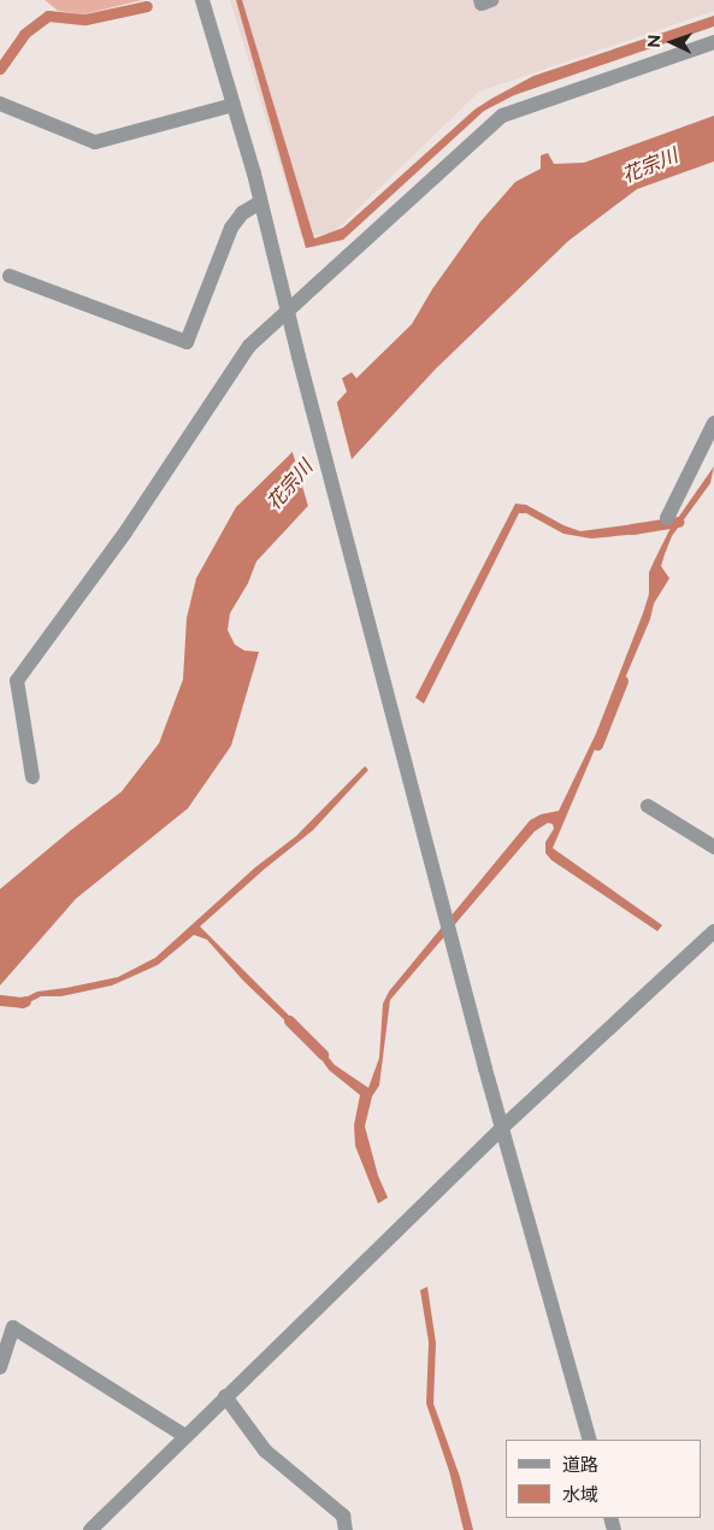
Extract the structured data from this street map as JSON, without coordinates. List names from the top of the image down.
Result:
{
  "water": ["花宗川"],
  "legend": ["道路", "水域"],
  "north": "left"
}
